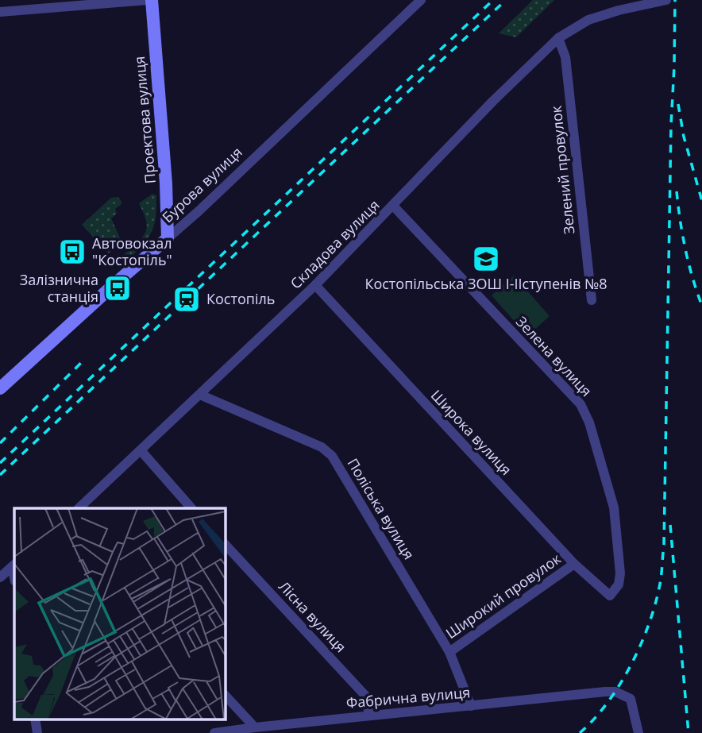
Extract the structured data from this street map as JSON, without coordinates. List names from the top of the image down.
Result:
{
  "streets": {
    "main road": ["Проектова вулиця", "Бурова вулиця"],
    "street": [
      "Зелений провулок",
      "Складова вулиця",
      "Зелена вулиця",
      "Широка вулиця",
      "Поліська вулиця",
      "Широкий провулок",
      "Лісна вулиця",
      "Фабрична вулиця"
    ]
  },
  "crossings": [
    ["Проектова вулиця", "Бурова вулиця"],
    ["Зелений провулок", "Складова вулиця"],
    ["Складова вулиця", "Зелена вулиця"],
    ["Складова вулиця", "Широка вулиця"],
    ["Складова вулиця", "Поліська вулиця"],
    ["Зелена вулиця", "Широка вулиця"],
    ["Широка вулиця", "Широкий провулок"],
    ["Поліська вулиця", "Широкий провулок"],
    ["Поліська вулиця", "Фабрична вулиця"],
    ["Лісна вулиця", "Фабрична вулиця"]
  ],
  "places": {
    "bus stop": ["Автовокзал \"Костопіль\"", "Залізнична станція"],
    "school or university": ["Костопільська ЗОШ І-ІІступенів №8"],
    "station": ["Костопіль"]
  }
}
